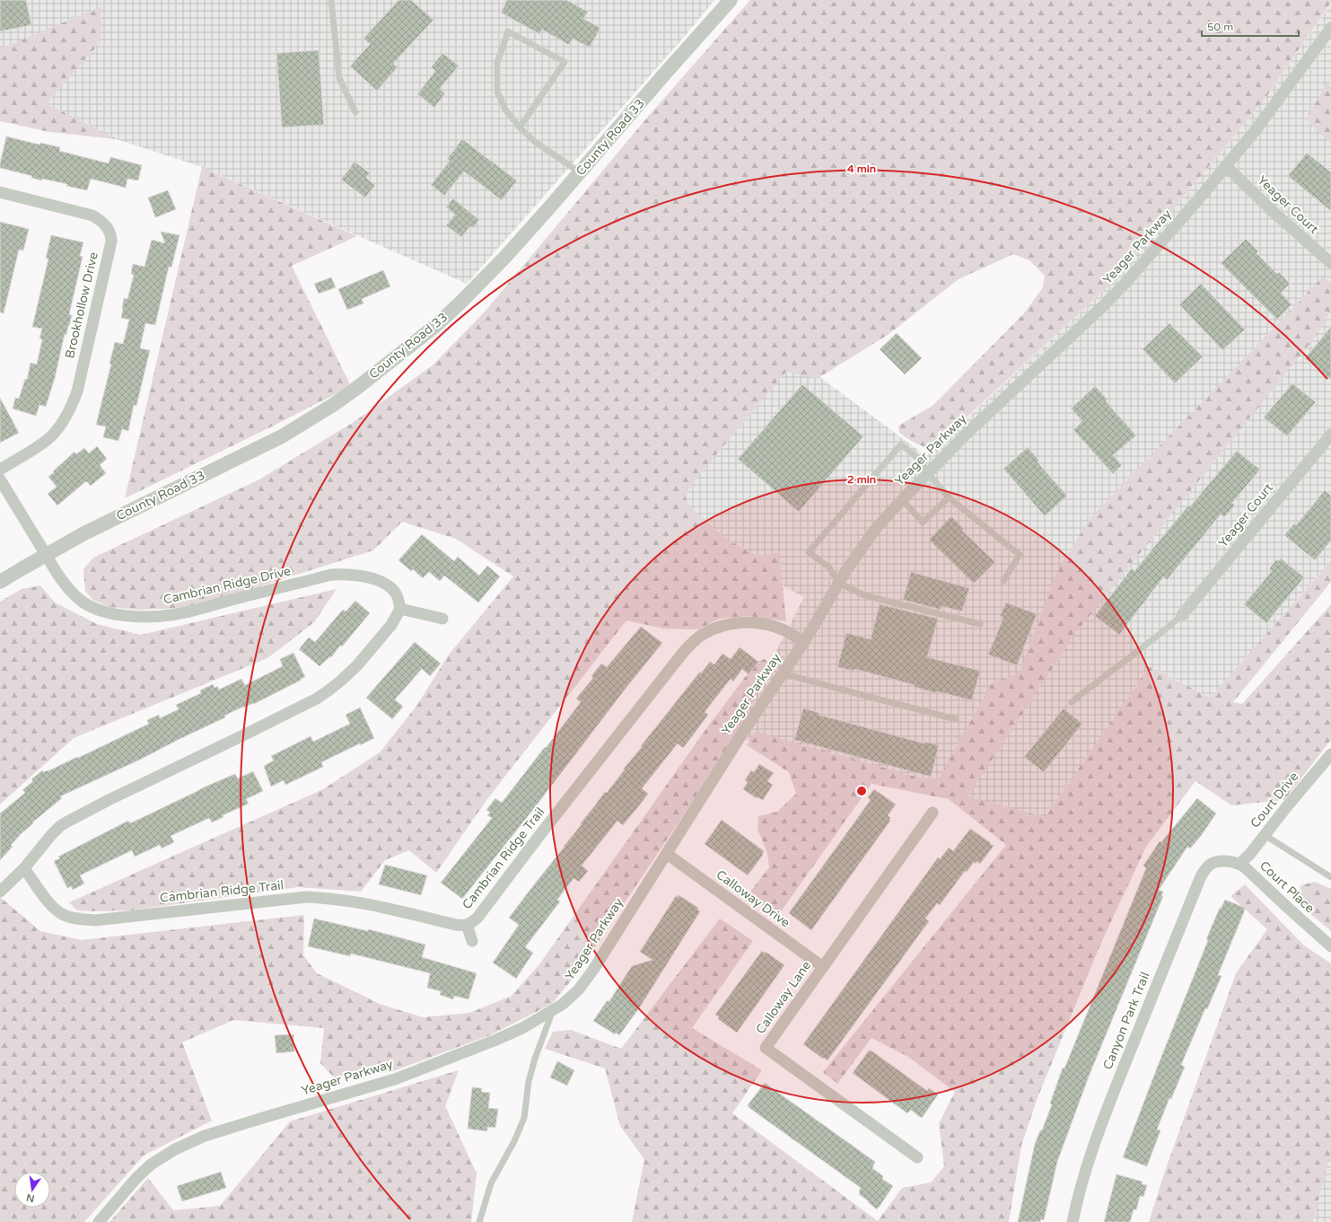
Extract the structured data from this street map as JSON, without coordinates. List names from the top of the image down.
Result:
{
  "streets": {
    "street": [
      "County Road 33",
      "Yeager Court",
      "Yeager Parkway",
      "Brookhollow Drive",
      "Cambrian Ridge Drive",
      "Court Drive",
      "Cambrian Ridge Trail",
      "Court Place",
      "Calloway Drive",
      "Calloway Lane",
      "Canyon Park Trail"
    ]
  },
  "crossings": [
    ["County Road 33", "Cambrian Ridge Drive"],
    ["Yeager Court", "Yeager Parkway"],
    ["Yeager Parkway", "Cambrian Ridge Trail"],
    ["Yeager Parkway", "Calloway Drive"],
    ["Court Drive", "Court Place"],
    ["Court Drive", "Canyon Park Trail"],
    ["Court Place", "Canyon Park Trail"],
    ["Calloway Drive", "Calloway Lane"]
  ],
  "scale_bar": "50 m",
  "north": "bottom",
  "rings": ["4 min", "2 min"]
}
